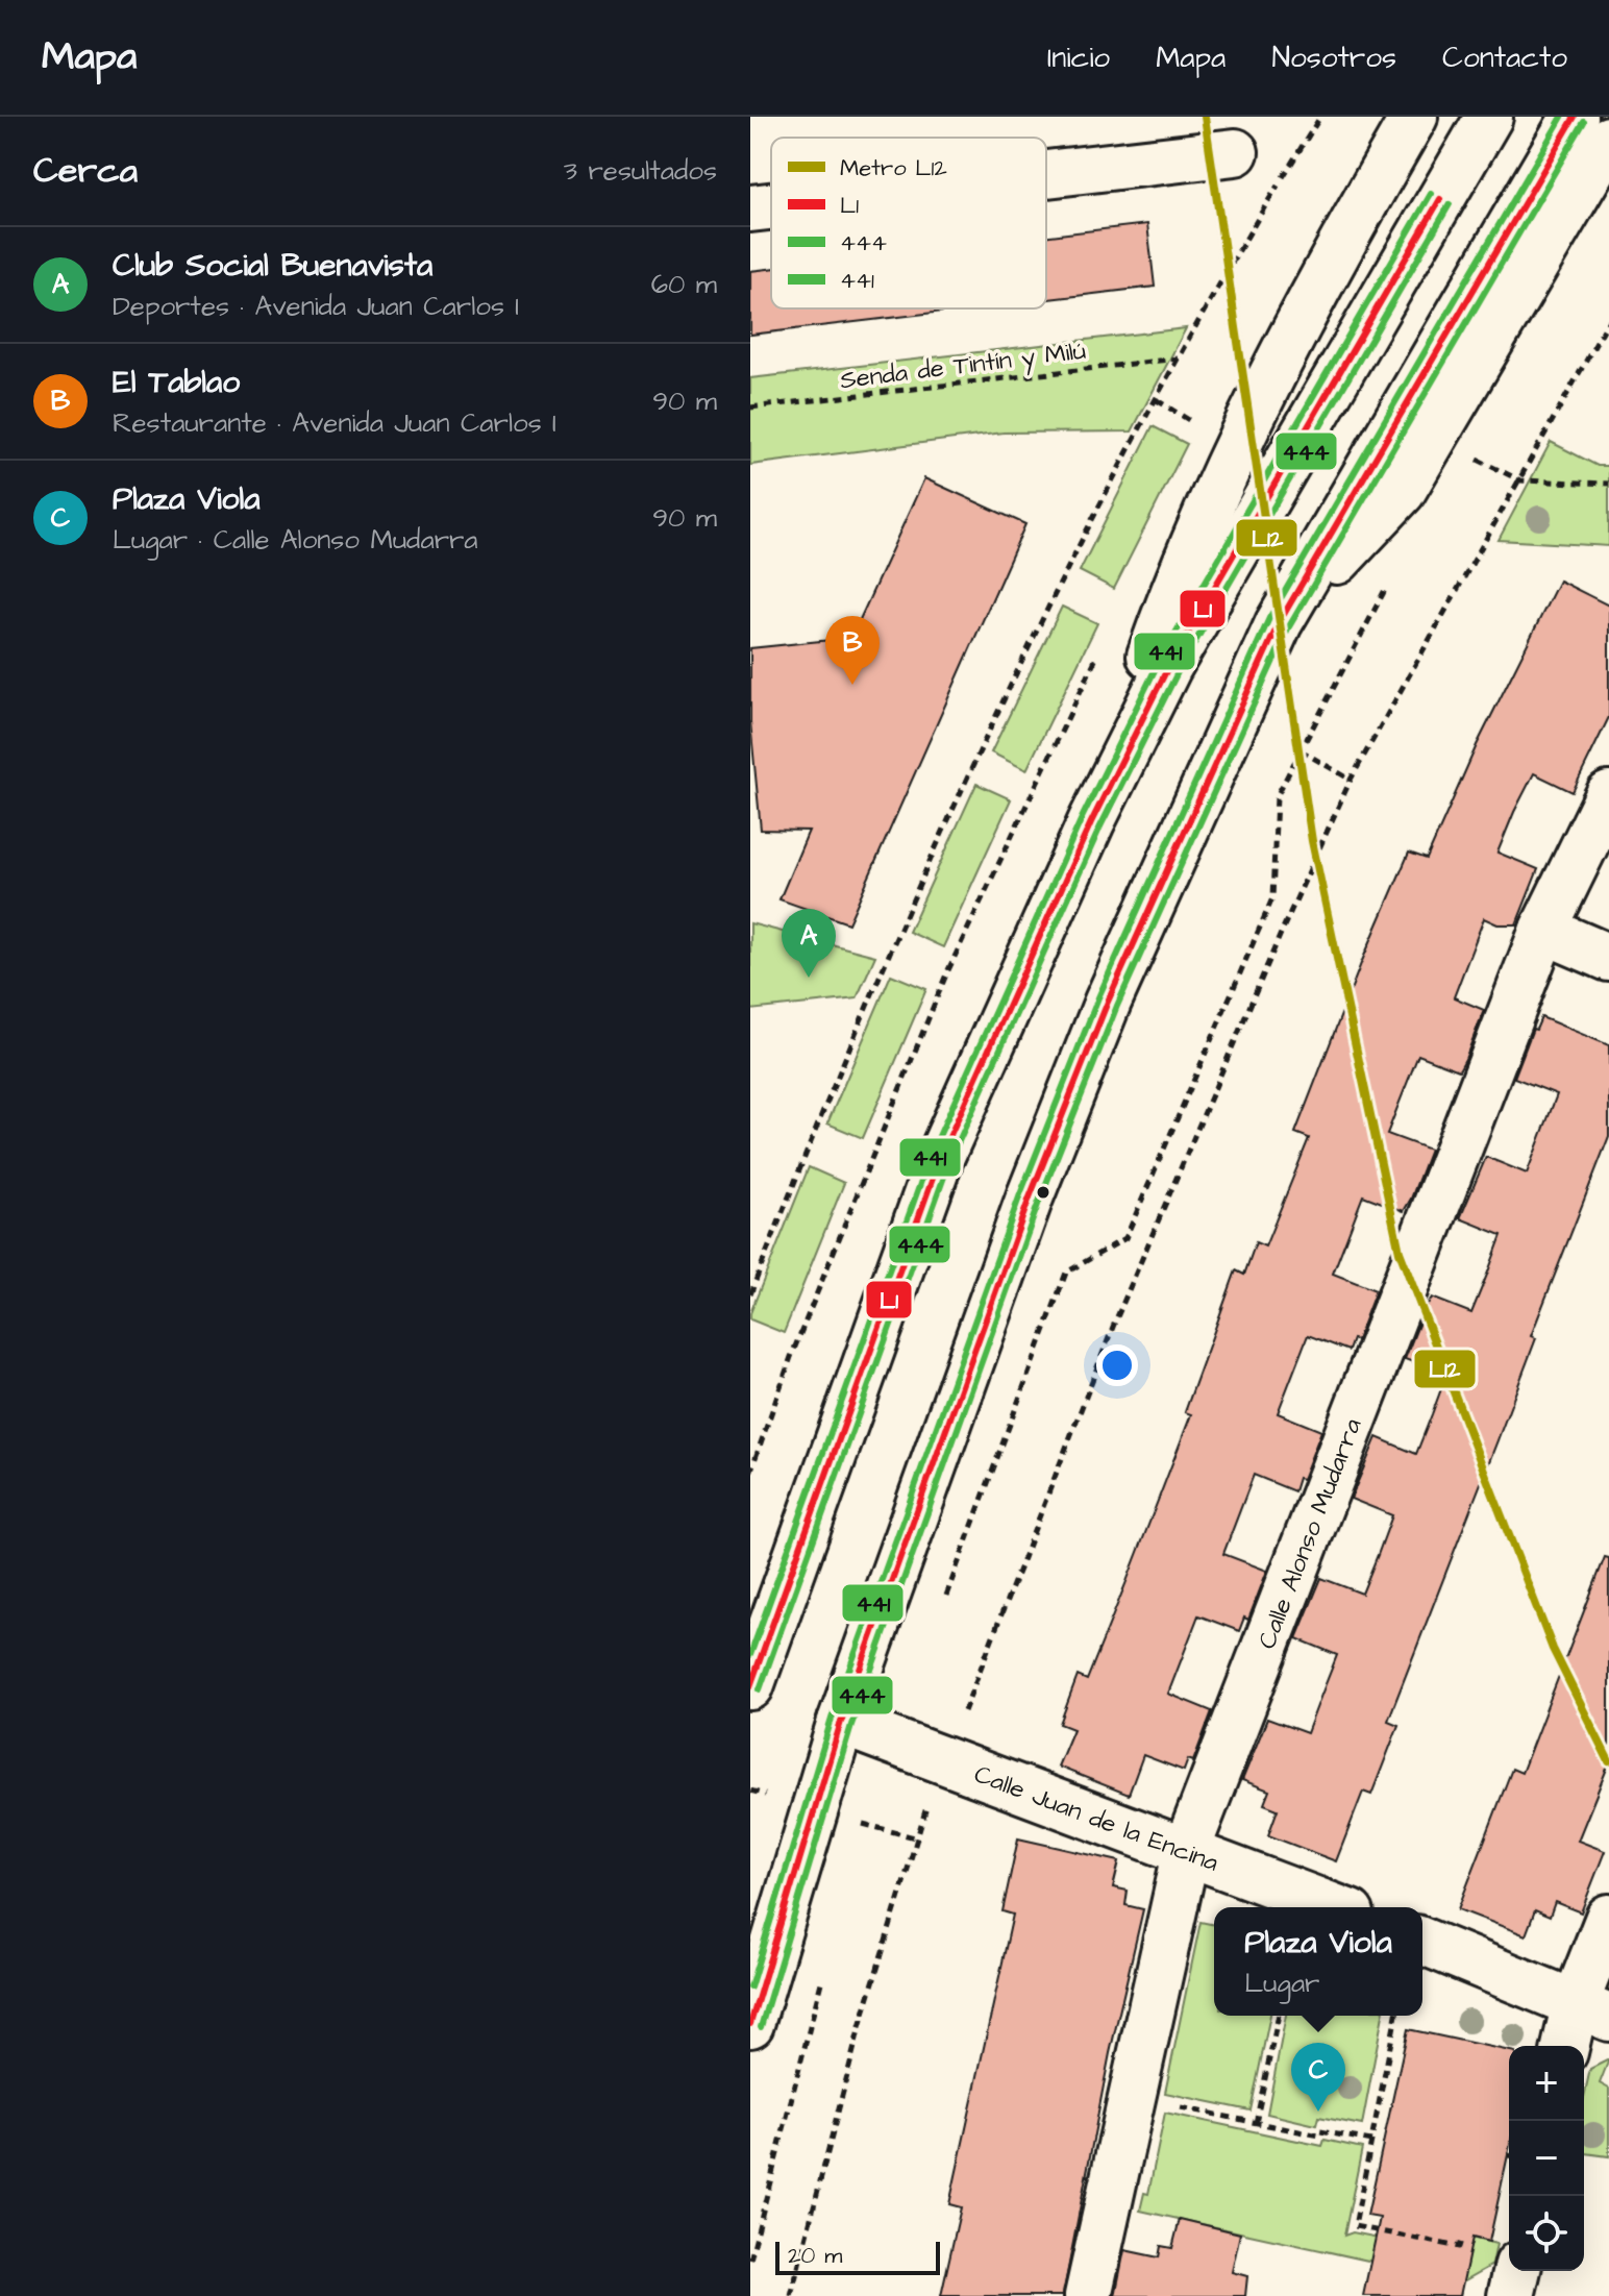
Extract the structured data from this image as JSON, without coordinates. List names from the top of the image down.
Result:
{
  "streets": {
    "main road": ["Calle Alonso Mudarra", "Calle Juan de la Encina"],
    "path": ["Senda de Tintín y Milú"]
  },
  "crossings": [
    ["Calle Alonso Mudarra", "Calle Juan de la Encina"]
  ],
  "lines": [
    "metro line L12",
    "transit line L1",
    "transit line 441",
    "transit line 444"
  ],
  "legend": [
    "Metro L12",
    "L1",
    "444",
    "441"
  ],
  "scale_bar": "20 m",
  "page": {
    "header": "Mapa",
    "nav": [
      "Inicio",
      "Mapa",
      "Nosotros",
      "Contacto"
    ],
    "heading": ["Cerca", "3 resultados"],
    "list": [
      {
        "mark": "A",
        "name": "Club Social Buenavista",
        "note": "Deportes · Avenida Juan Carlos I",
        "value": "60 m"
      },
      {
        "mark": "B",
        "name": "El Tablao",
        "note": "Restaurante · Avenida Juan Carlos I",
        "value": "90 m"
      },
      {
        "mark": "C",
        "name": "Plaza Viola",
        "note": "Lugar · Calle Alonso Mudarra",
        "value": "90 m"
      }
    ],
    "pins": ["B", "A", "C"],
    "popup": ["Plaza Viola", "Lugar"],
    "map_buttons": ["+", "−"],
    "scale": "20 m"
  }
}
